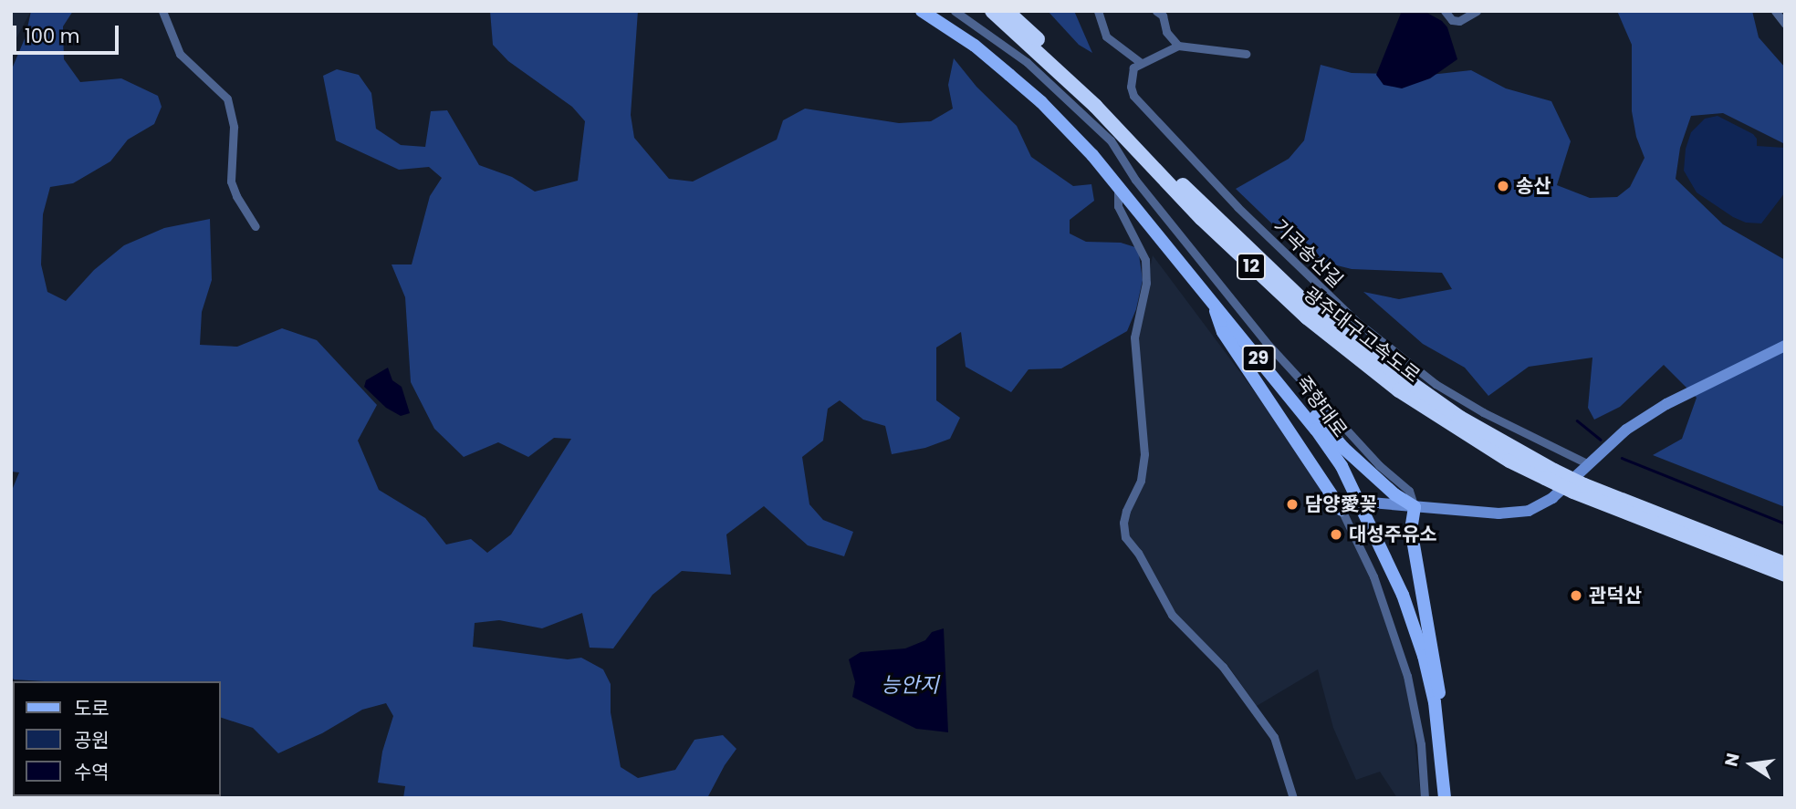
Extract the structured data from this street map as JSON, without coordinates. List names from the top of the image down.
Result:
{
  "streets": {
    "highway": ["12", "광주대구고속도로"],
    "main road": ["29", "죽향대로"],
    "street": ["기곡송산길"]
  },
  "water": ["능안지"],
  "places": [
    "송산",
    "담양愛꽂",
    "대성주유소",
    "관덕산"
  ],
  "legend": ["도로", "공원", "수역"],
  "scale_bar": "100 m",
  "north": "left"
}
